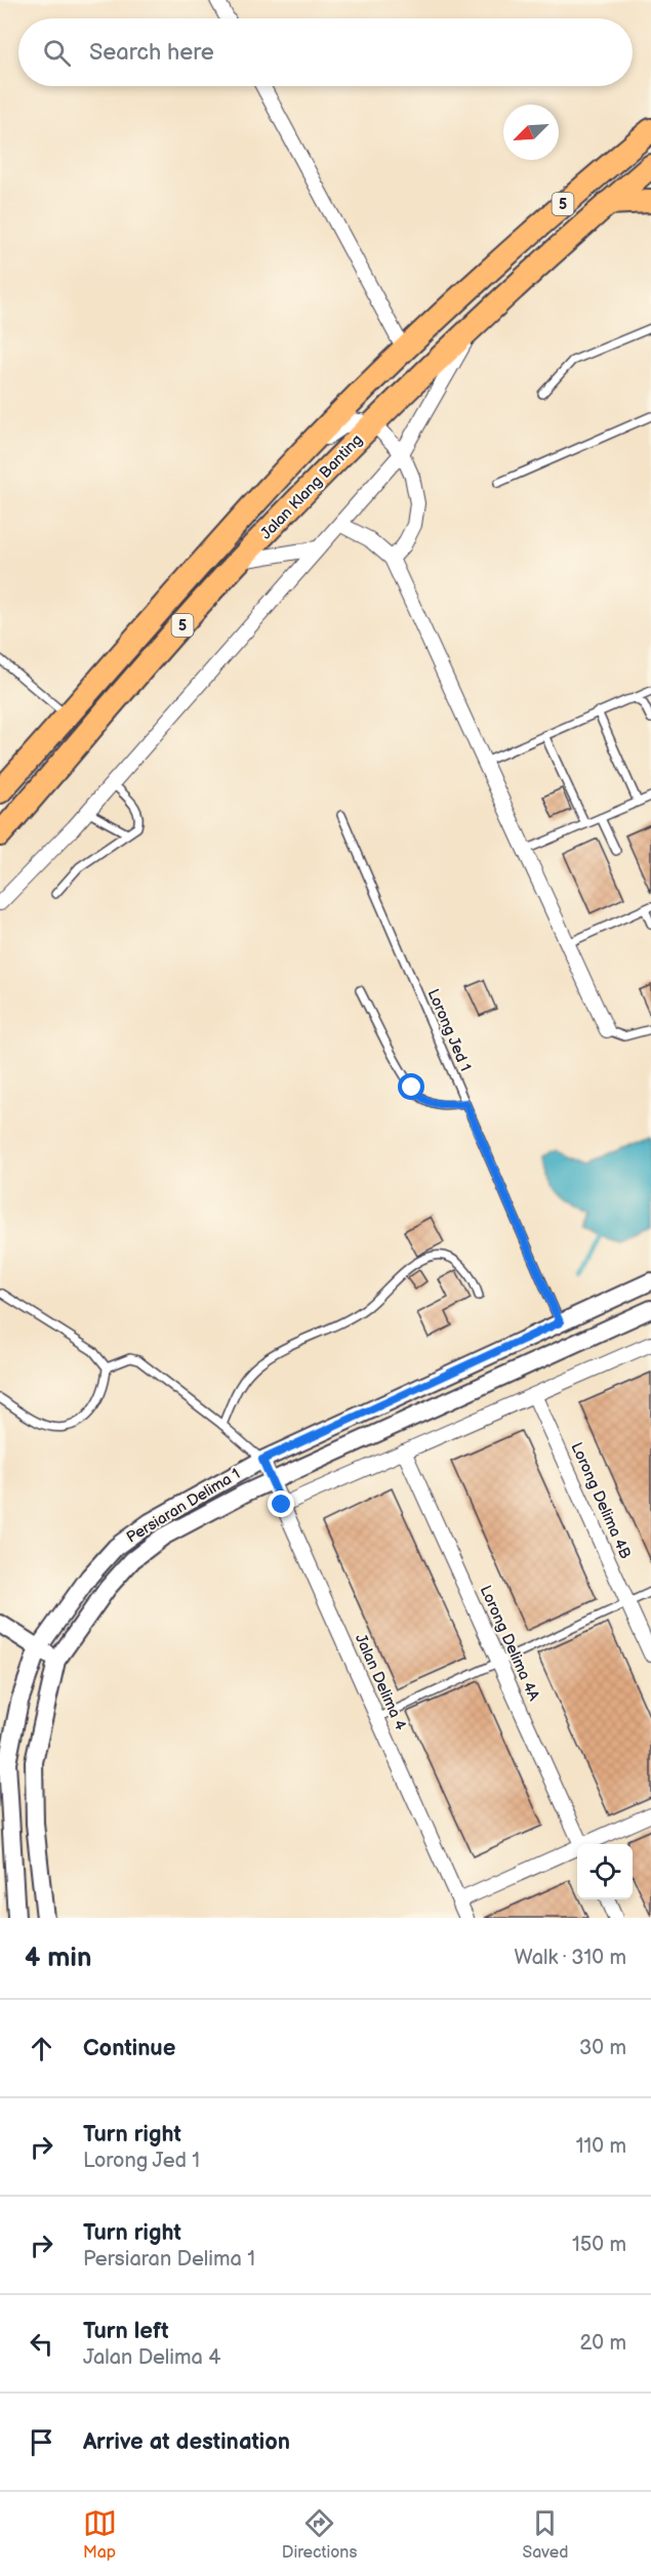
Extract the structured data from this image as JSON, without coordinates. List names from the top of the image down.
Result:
{
  "streets": {
    "highway": ["5", "Jalan Klang Banting"],
    "street": [
      "Lorong Delima 4B",
      "Persiaran Delima 1",
      "Lorong Delima 4A",
      "Jalan Delima 4"
    ],
    "lane": ["Lorong Jed 1"]
  },
  "crossings": [
    ["Lorong Jed 1", "Persiaran Delima 1"],
    ["Persiaran Delima 1", "Jalan Delima 4"]
  ],
  "north": "bottom left",
  "page": {
    "search": "Search here",
    "heading": ["4 min", "Walk · 310 m"],
    "list": [
      ["Continue", "30 m"],
      ["Turn right", "Lorong Jed 1", "110 m"],
      ["Turn right", "Persiaran Delima 1", "150 m"],
      ["Turn left", "Jalan Delima 4", "20 m"],
      "Arrive at destination"
    ],
    "nav": ["Map", "Directions", "Saved"]
  }
}
